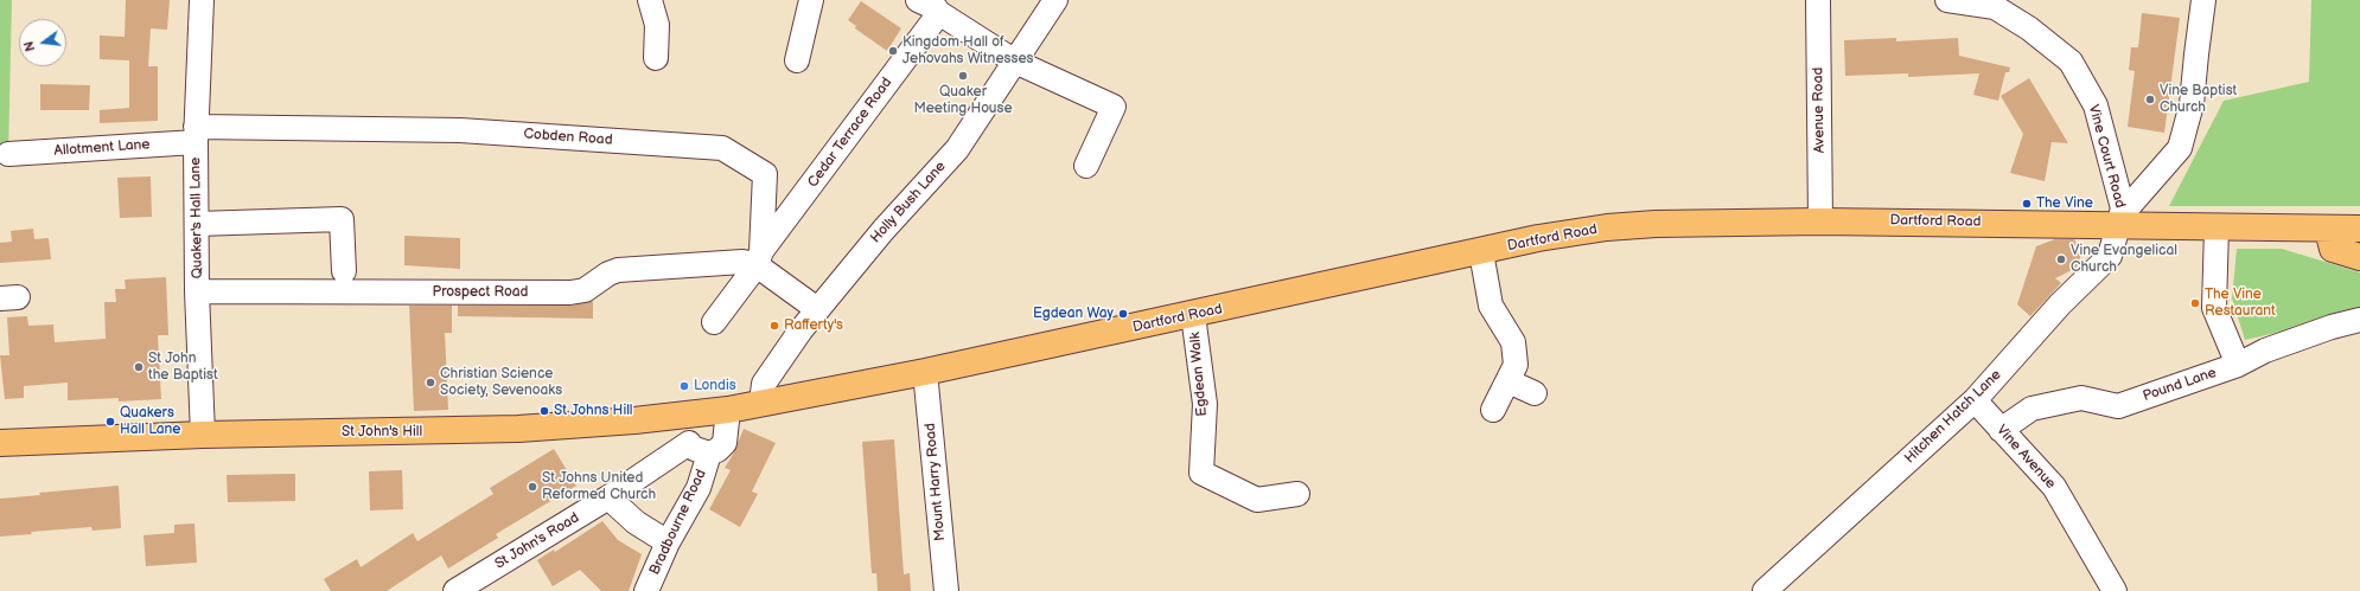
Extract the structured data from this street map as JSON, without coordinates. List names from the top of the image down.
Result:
{
  "streets": {
    "main road": ["Dartford Road", "St John's Hill"],
    "street": [
      "Avenue Road",
      "Cedar Terrace Road",
      "Cobden Road",
      "Allotment Lane",
      "Vine Court Road",
      "Holly Bush Lane",
      "Quaker's Hall Lane",
      "Prospect Road",
      "Egdean Walk",
      "Pound Lane",
      "Hitchen Hatch Lane",
      "Vine Avenue",
      "Mount Harry Road",
      "Bradbourne Road",
      "St John's Road"
    ]
  },
  "crossings": [
    ["Avenue Road", "Dartford Road"],
    ["Cedar Terrace Road", "Cobden Road"],
    ["Cedar Terrace Road", "Prospect Road"],
    ["Cobden Road", "Allotment Lane"],
    ["Cobden Road", "Quaker's Hall Lane"],
    ["Cobden Road", "Prospect Road"],
    ["Allotment Lane", "Quaker's Hall Lane"],
    ["Vine Court Road", "Dartford Road"],
    ["Vine Court Road", "Hitchen Hatch Lane"],
    ["Holly Bush Lane", "Dartford Road"],
    ["Holly Bush Lane", "St John's Hill"],
    ["Quaker's Hall Lane", "Prospect Road"],
    ["Quaker's Hall Lane", "St John's Hill"],
    ["Dartford Road", "Egdean Walk"],
    ["Dartford Road", "Hitchen Hatch Lane"],
    ["Dartford Road", "St John's Hill"],
    ["Dartford Road", "Mount Harry Road"],
    ["Pound Lane", "Vine Avenue"],
    ["Hitchen Hatch Lane", "Vine Avenue"]
  ],
  "places": [
    "Kingdom Hall of Jehovahs Witnesses",
    "Quaker Meeting House",
    "Vine Baptist Church",
    "The Vine",
    "Vine Evangelical Church",
    "The Vine Restaurant",
    "Egdean Way",
    "Rafferty's",
    "St John the Baptist",
    "Christian Science Society, Sevenoaks",
    "Londis",
    "St Johns Hill",
    "Quakers Hall Lane",
    "St Johns United Reformed Church"
  ],
  "north": "left"
}
